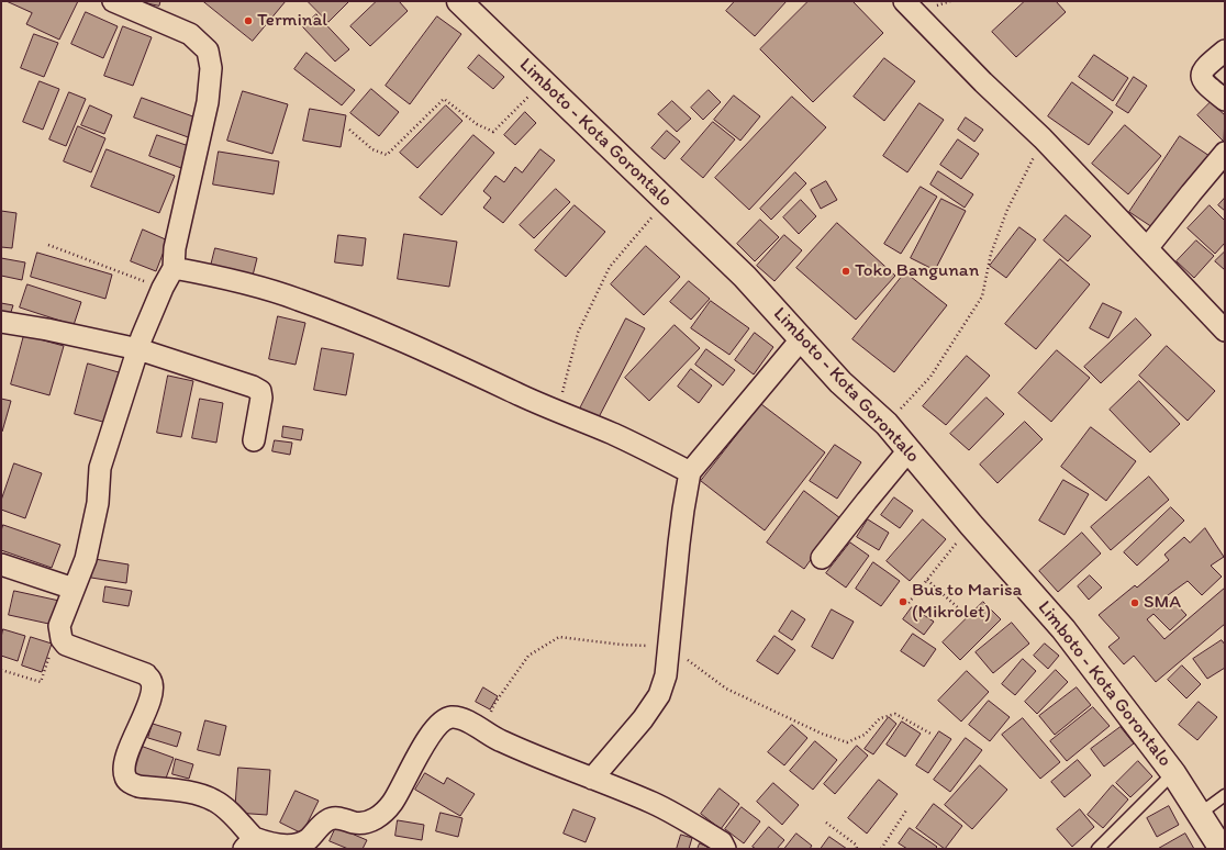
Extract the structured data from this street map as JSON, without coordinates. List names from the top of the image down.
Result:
{
  "streets": {
    "highway": ["Limboto - Kota Gorontalo"]
  },
  "places": [
    "Terminal",
    "Toko Bangunan",
    "Bus to Marisa (Mikrolet)",
    "SMA"
  ]
}
